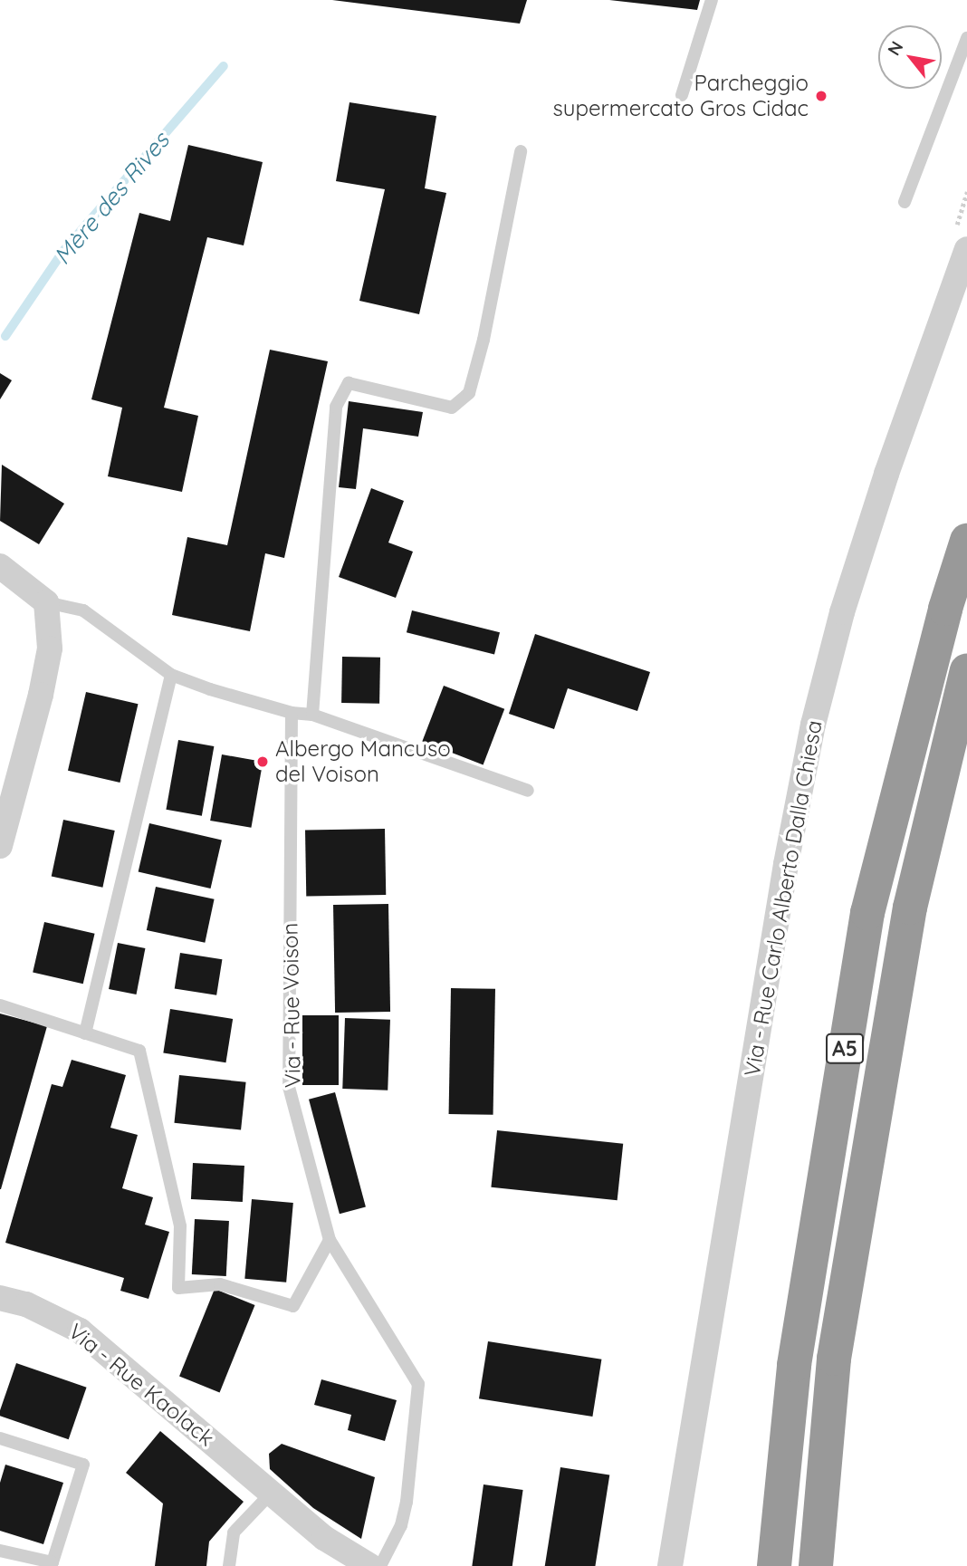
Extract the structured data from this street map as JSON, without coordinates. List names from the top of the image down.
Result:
{
  "streets": {
    "highway": ["A5"],
    "street": ["Via - Rue Carlo Alberto Dalla Chiesa", "Via - Rue Kaolack"],
    "lane": ["Via - Rue Voison"]
  },
  "water": ["Mère des Rives"],
  "places": ["Parcheggio supermercato Gros Cidac", "Albergo Mancuso del Voison"],
  "north": "top left"
}
